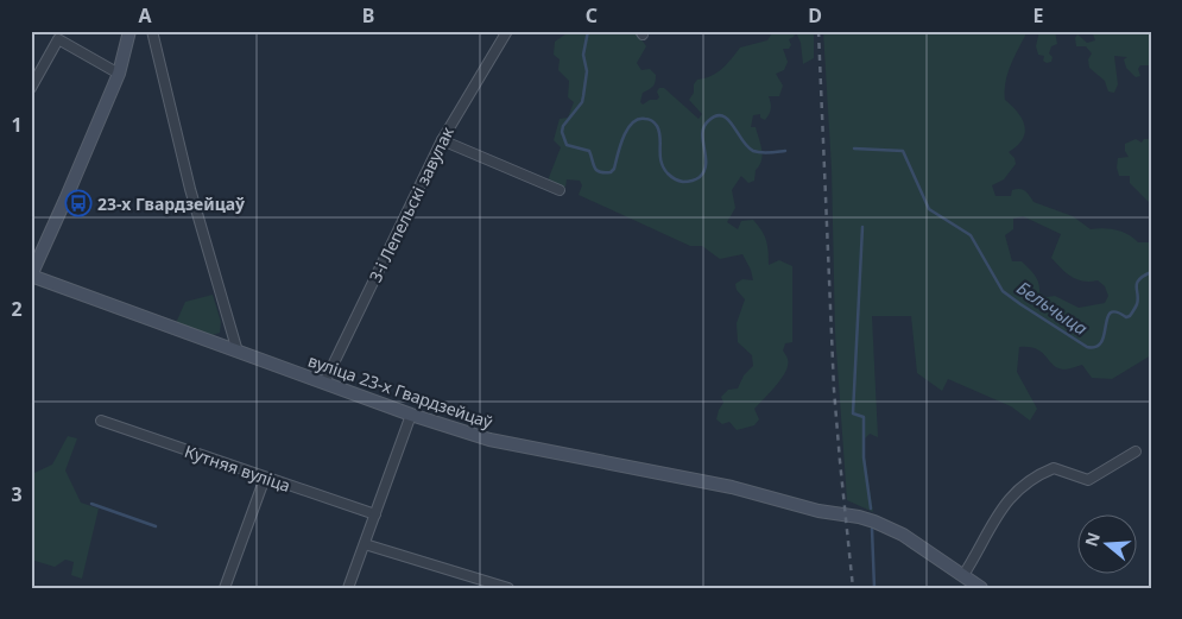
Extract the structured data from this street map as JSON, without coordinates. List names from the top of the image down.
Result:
{
  "streets": {
    "street": ["3-і Лепельскі завулак", "вуліца 23-х Гвардзейцаў", "Кутняя вуліца"]
  },
  "crossings": [
    ["3-і Лепельскі завулак", "вуліца 23-х Гвардзейцаў"]
  ],
  "water": ["Бельчыца"],
  "places": {
    "bus stop": ["23-х Гвардзейцаў"]
  },
  "north": "left",
  "grid": {
    "columns": [
      "A",
      "B",
      "C",
      "D",
      "E"
    ],
    "rows": ["1", "2", "3"]
  }
}
